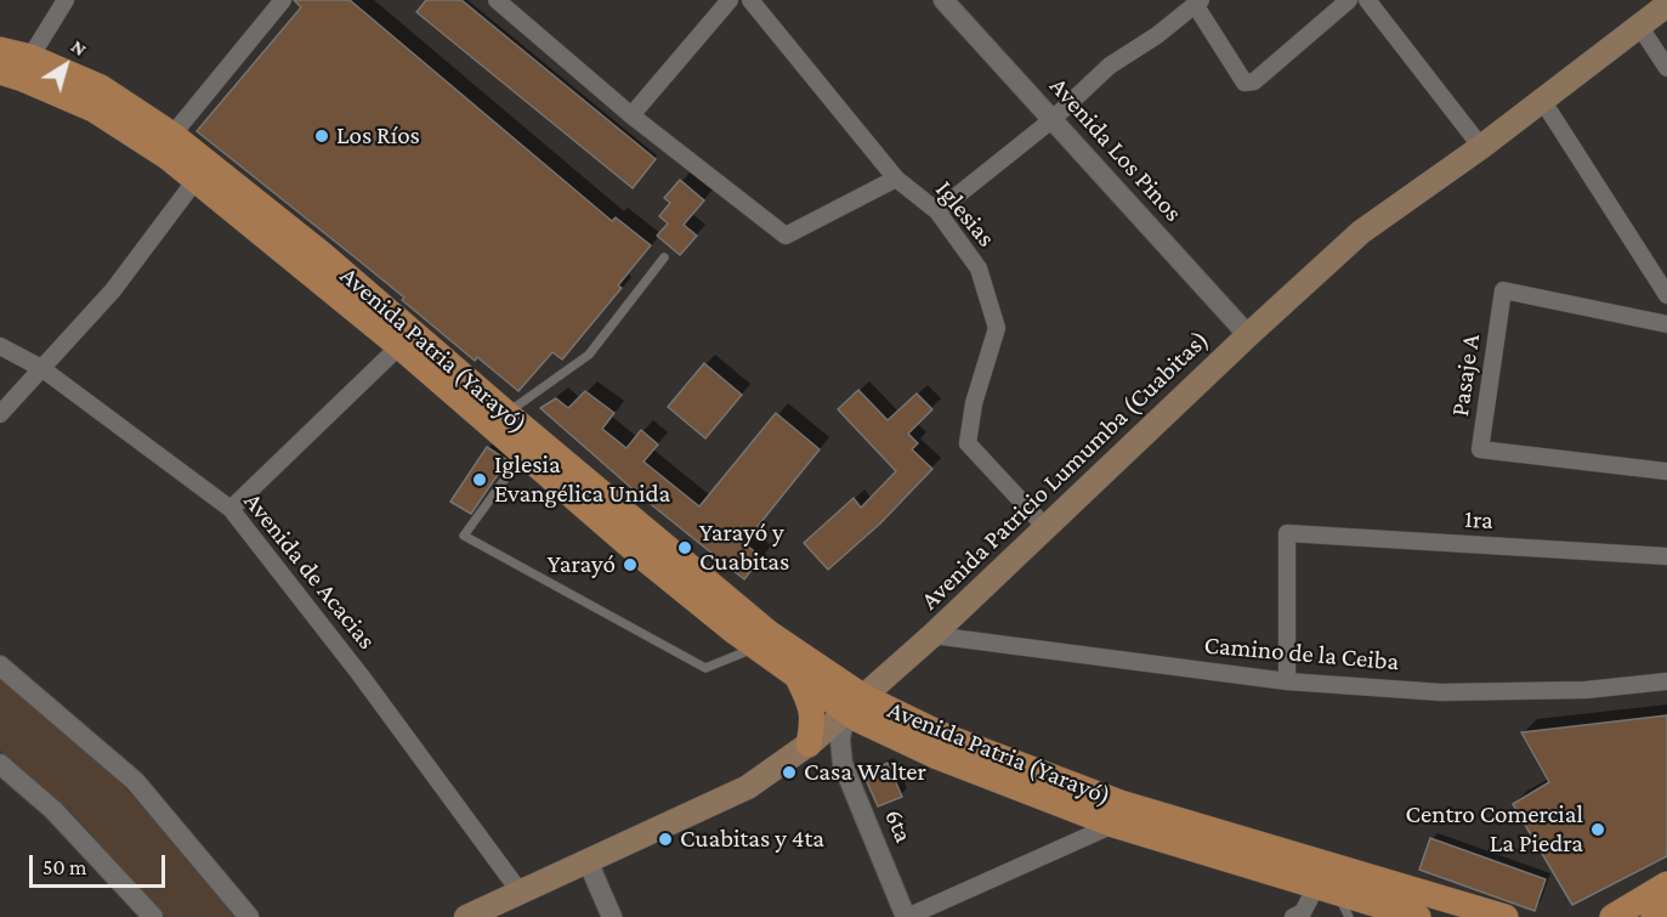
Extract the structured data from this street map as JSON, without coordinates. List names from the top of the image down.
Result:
{
  "streets": {
    "main road": ["Avenida Patria (Yarayó)", "Avenida Patricio Lumumba (Cuabitas)"],
    "street": [
      "Avenida Los Pinos",
      "Iglesias",
      "Pasaje A",
      "1ra",
      "Avenida de Acacias",
      "Camino de la Ceiba",
      "6ta"
    ]
  },
  "crossings": [
    ["Avenida Los Pinos", "Avenida Patricio Lumumba (Cuabitas)"],
    ["Iglesias", "Avenida Patricio Lumumba (Cuabitas)"],
    ["Avenida Patria (Yarayó)", "Avenida Patricio Lumumba (Cuabitas)"],
    ["Avenida Patria (Yarayó)", "6ta"],
    ["Avenida Patricio Lumumba (Cuabitas)", "Avenida de Acacias"],
    ["Avenida Patricio Lumumba (Cuabitas)", "Camino de la Ceiba"],
    ["Avenida Patricio Lumumba (Cuabitas)", "6ta"],
    ["1ra", "Camino de la Ceiba"]
  ],
  "places": [
    "Los Ríos",
    "Iglesia Evangélica Unida",
    "Yarayó y Cuabitas",
    "Yarayó",
    "Casa Walter",
    "Centro Comercial La Piedra",
    "Cuabitas y 4ta"
  ],
  "scale_bar": "50 m",
  "north": "top right"
}
